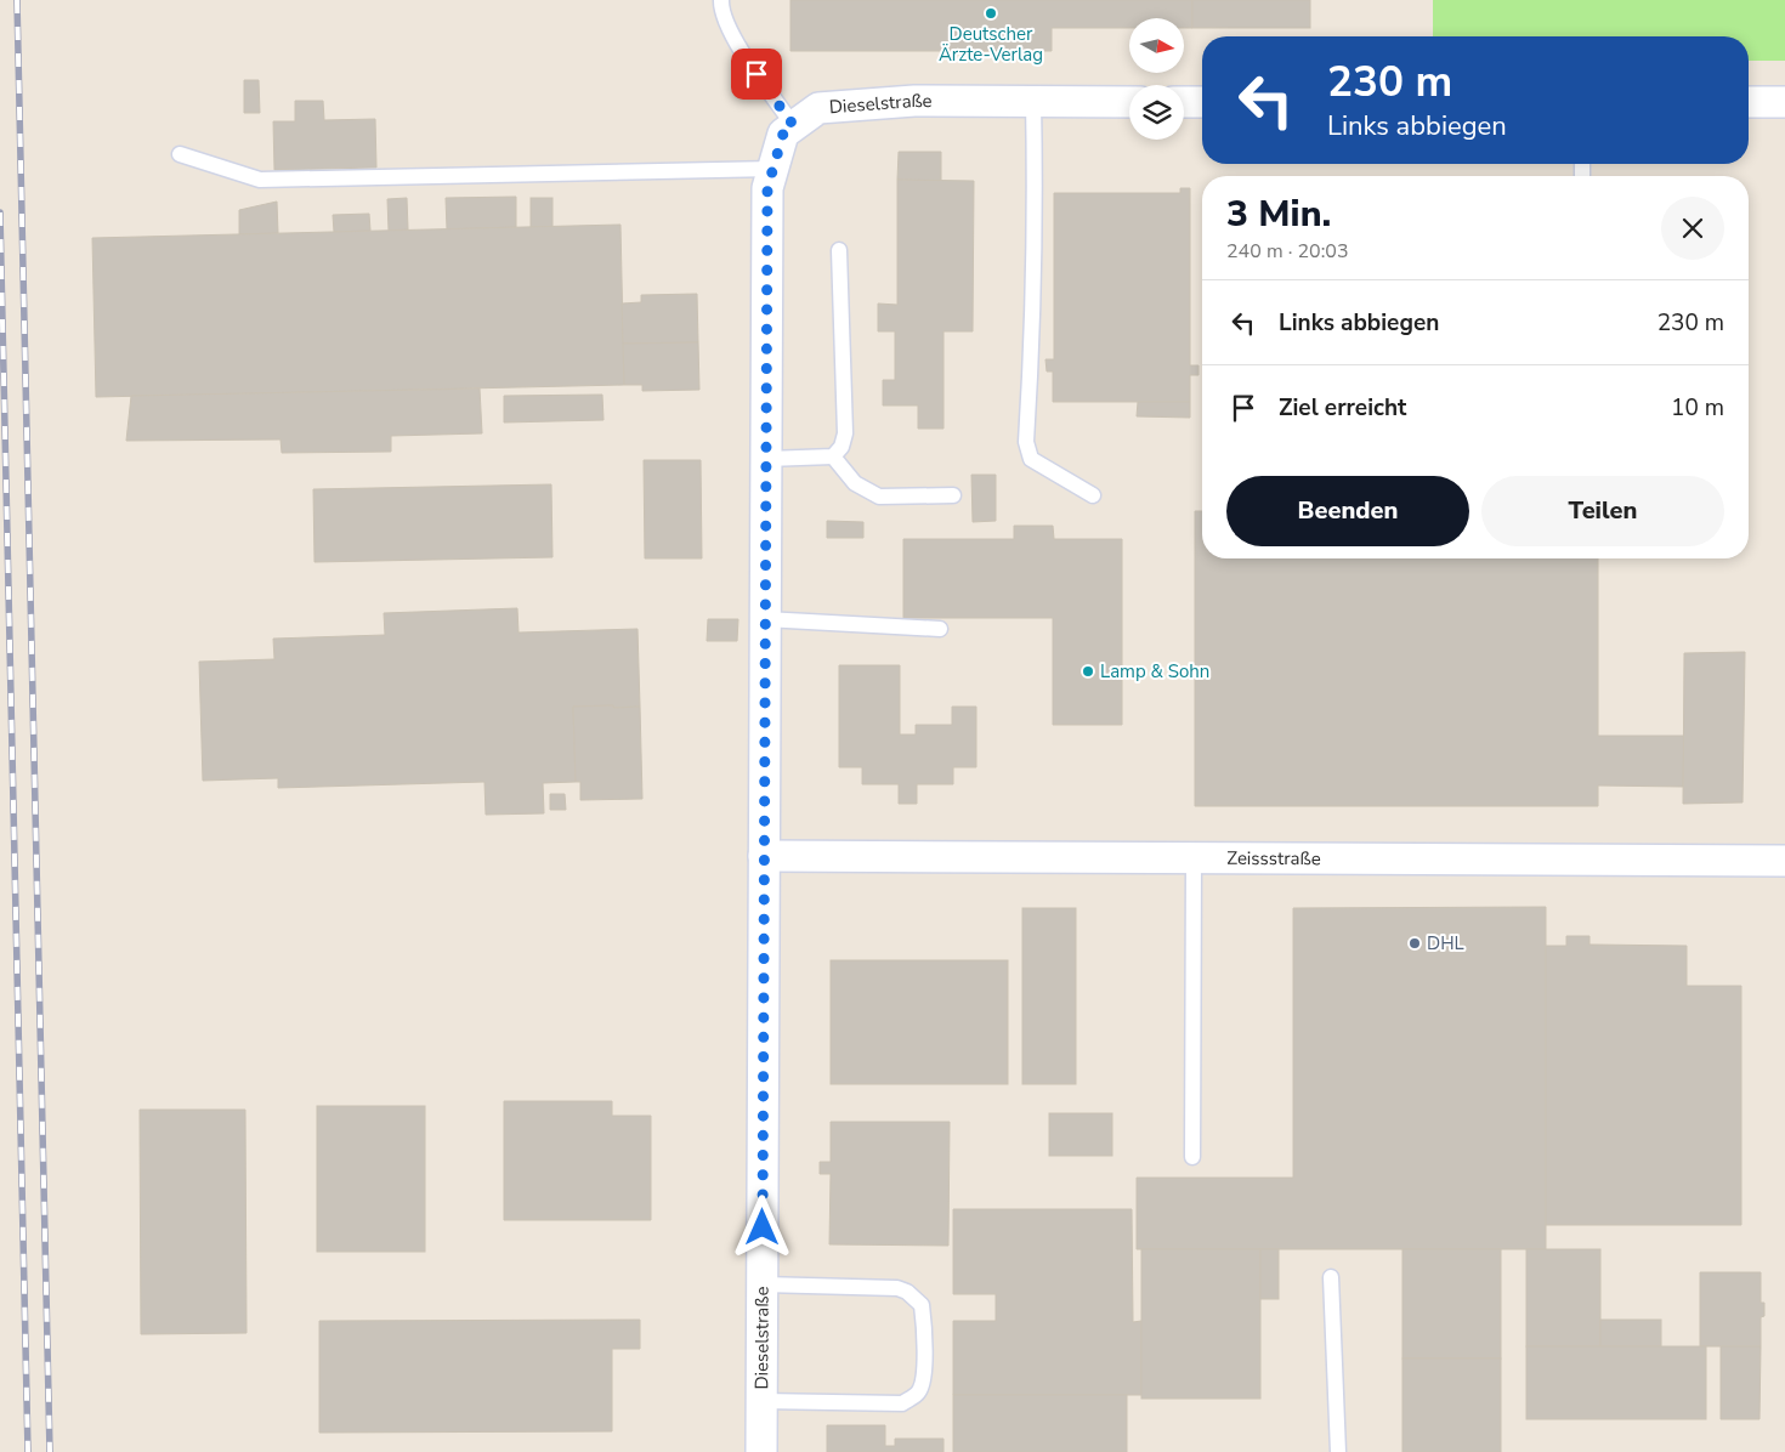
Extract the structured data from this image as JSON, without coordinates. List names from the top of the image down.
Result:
{
  "streets": {
    "street": ["Dieselstraße", "Zeissstraße"]
  },
  "crossings": [
    ["Dieselstraße", "Zeissstraße"]
  ],
  "places": ["Deutscher Ärzte-Verlag", "Lamp & Sohn", "DHL"],
  "north": "right",
  "page": {
    "turn": ["230 m", "Links abbiegen"],
    "heading": ["3 Min.", "240 m · 20:03"],
    "list": [
      {
        "name": "Links abbiegen",
        "value": "230 m"
      },
      {
        "name": "Ziel erreicht",
        "value": "10 m"
      }
    ],
    "buttons": ["Beenden", "Teilen"]
  }
}
